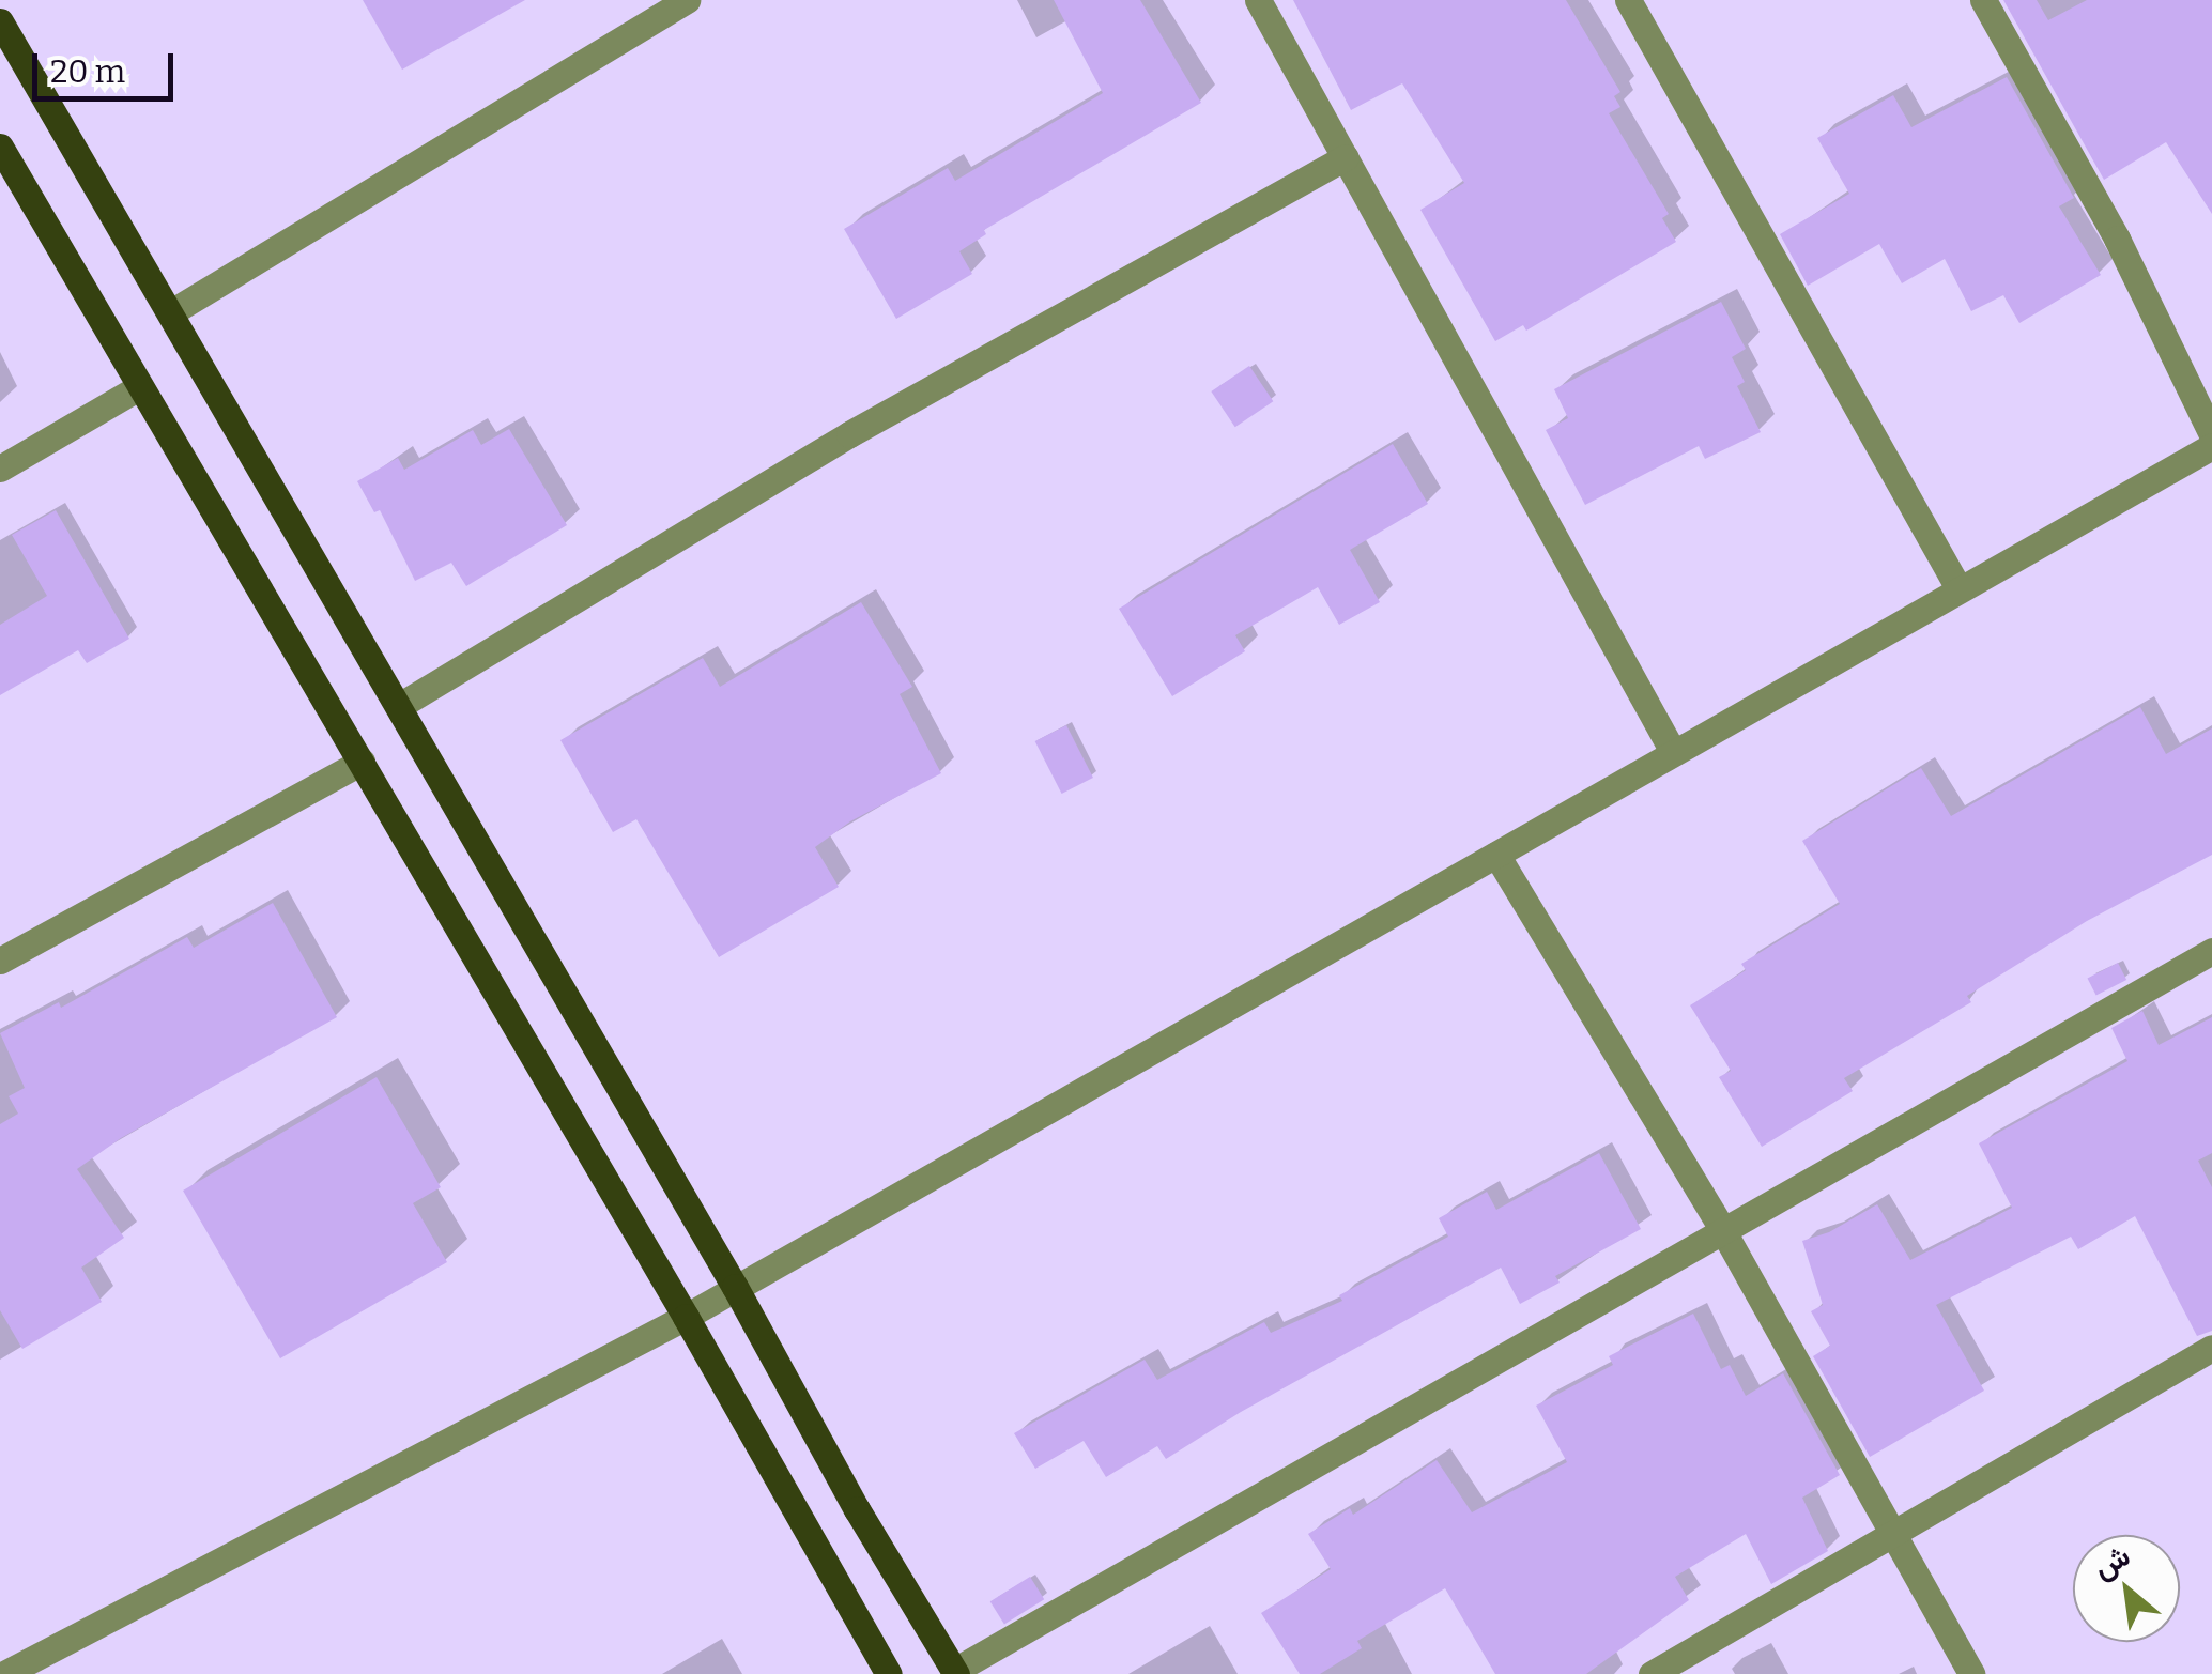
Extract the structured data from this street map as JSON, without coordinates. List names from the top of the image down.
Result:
{
  "scale_bar": "20 m",
  "north": "top left"
}
